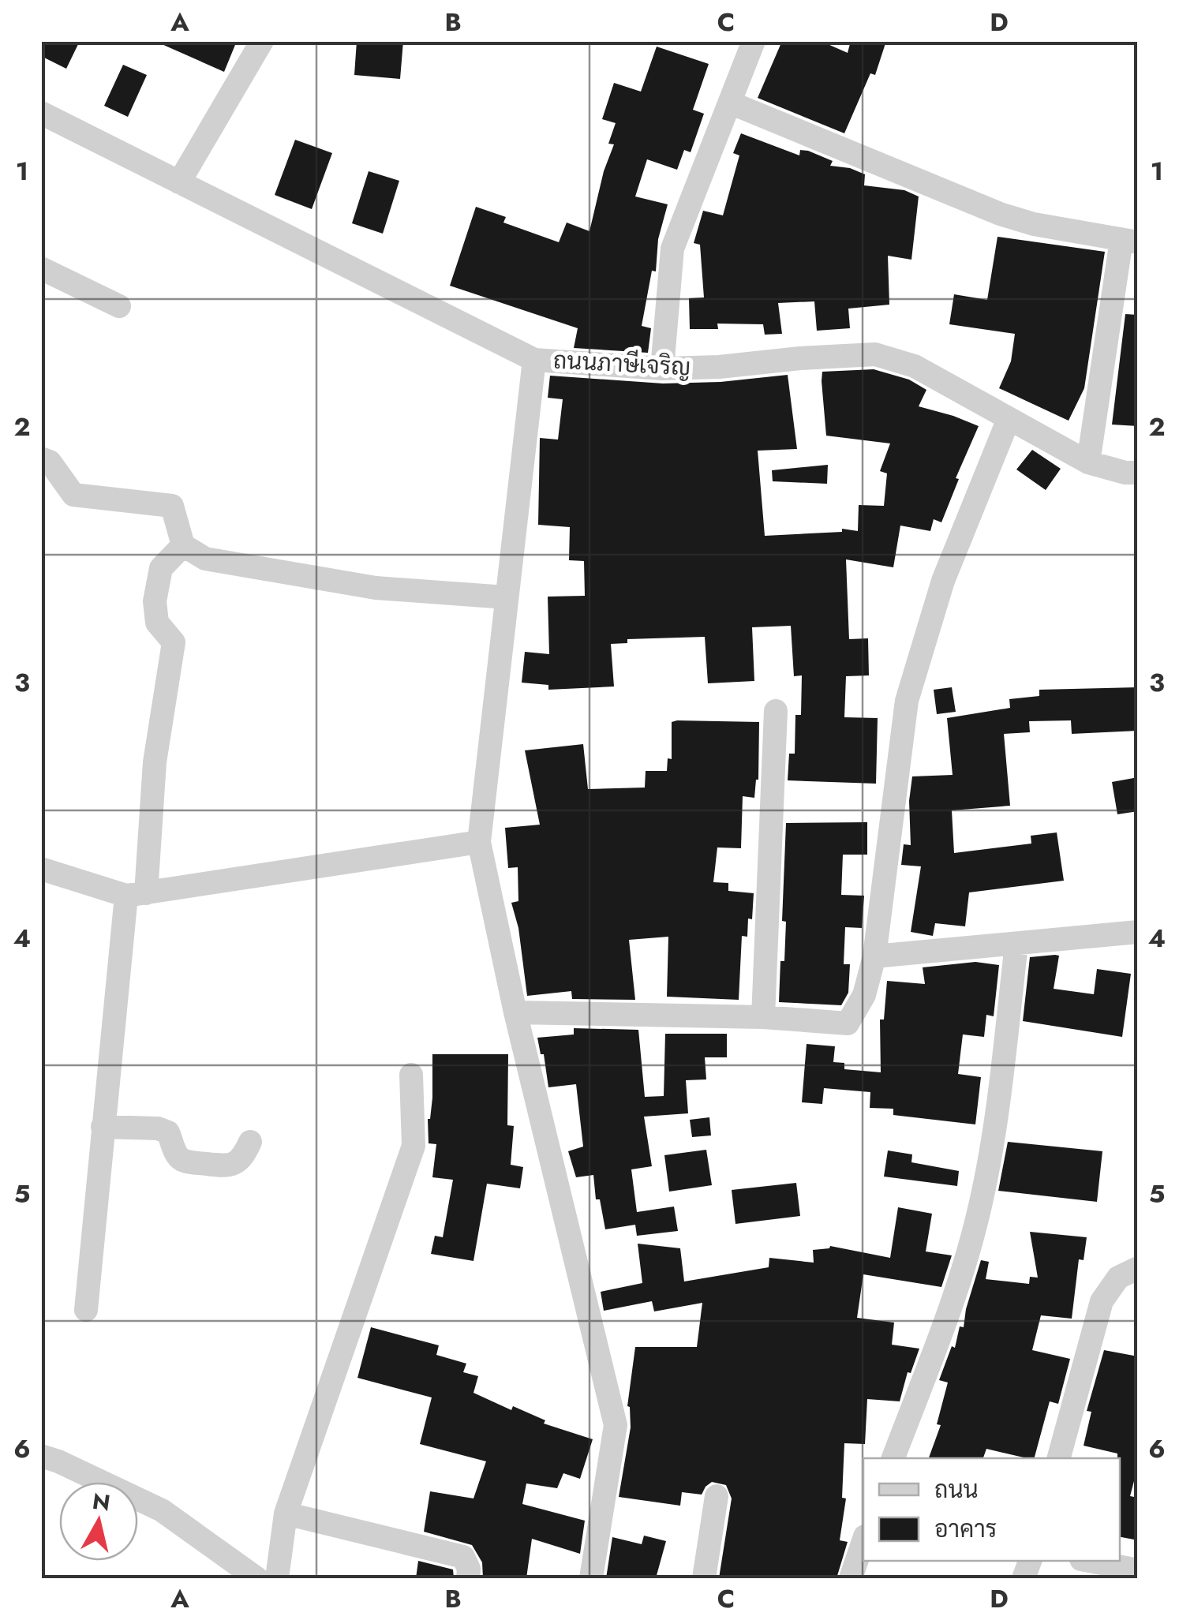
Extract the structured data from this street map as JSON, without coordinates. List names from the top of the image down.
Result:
{
  "streets": {
    "street": ["ถนนภาษีเจริญ"]
  },
  "legend": ["ถนน", "อาคาร"],
  "north": "top",
  "grid": {
    "columns": [
      "A",
      "B",
      "C",
      "D"
    ],
    "rows": [
      "1",
      "2",
      "3",
      "4",
      "5",
      "6"
    ]
  }
}
